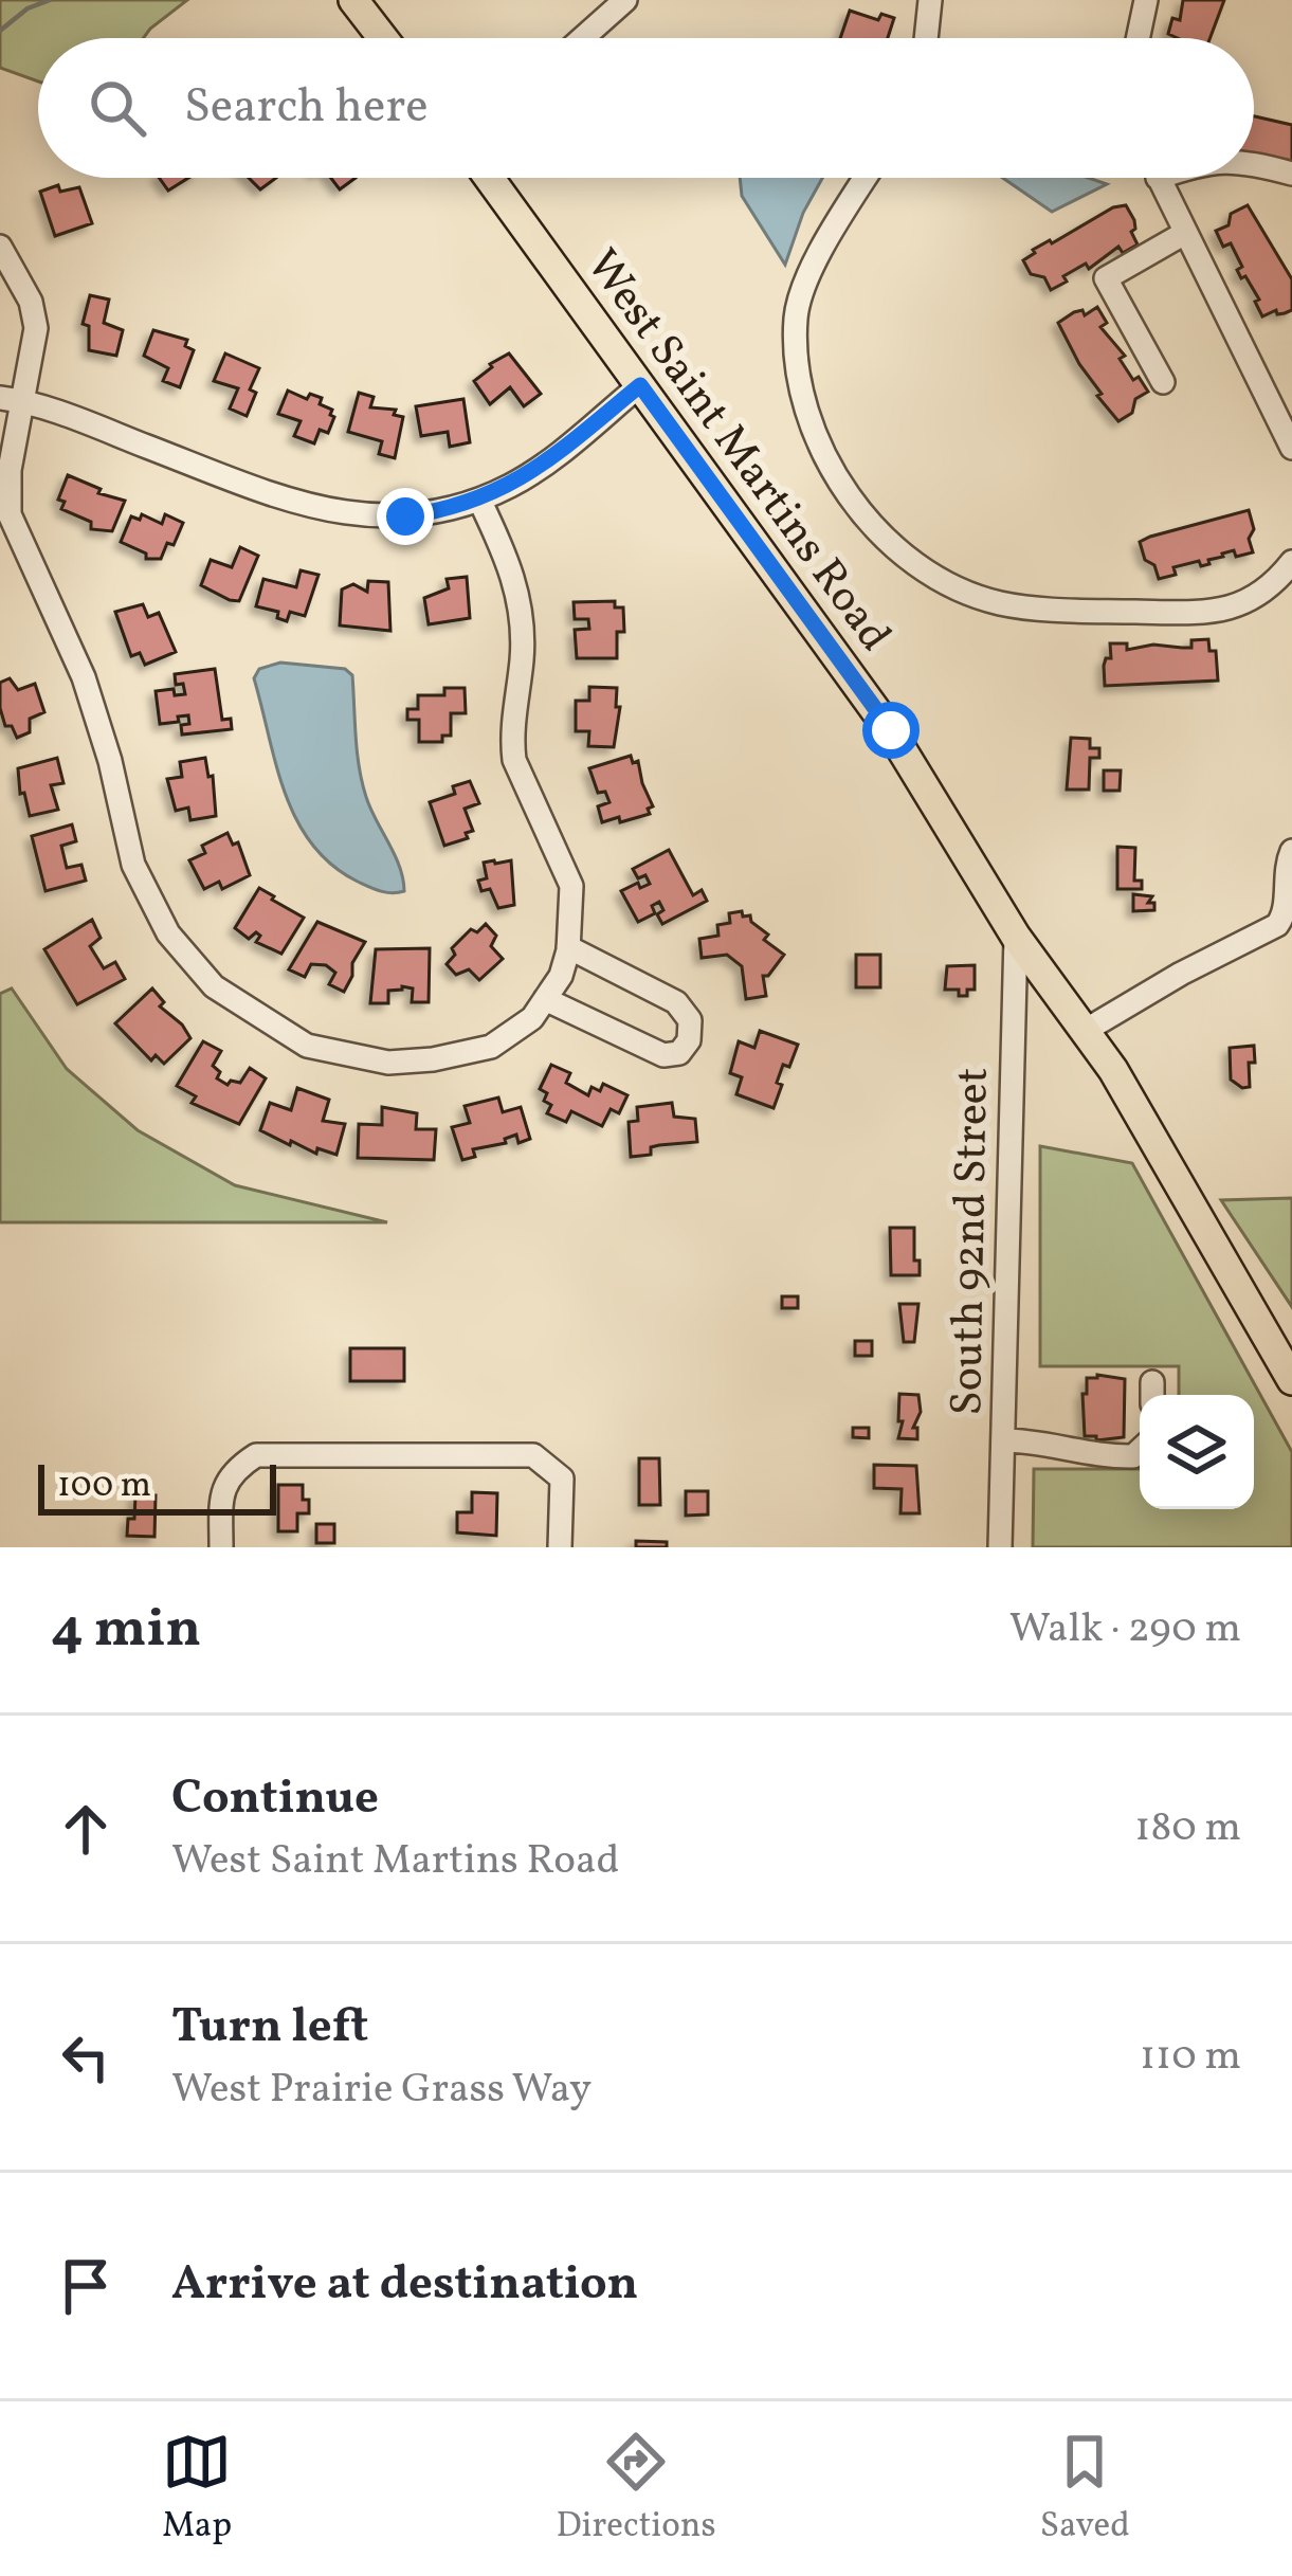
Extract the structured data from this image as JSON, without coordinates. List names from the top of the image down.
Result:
{
  "streets": {
    "main road": ["West Saint Martins Road"],
    "street": ["South 92nd Street"]
  },
  "crossings": [
    ["West Saint Martins Road", "South 92nd Street"]
  ],
  "scale_bar": "100 m",
  "page": {
    "search": "Search here",
    "scale": "100 m",
    "heading": ["4 min", "Walk · 290 m"],
    "list": [
      ["Continue", "West Saint Martins Road", "180 m"],
      ["Turn left", "West Prairie Grass Way", "110 m"],
      "Arrive at destination"
    ],
    "nav": ["Map", "Directions", "Saved"]
  }
}
